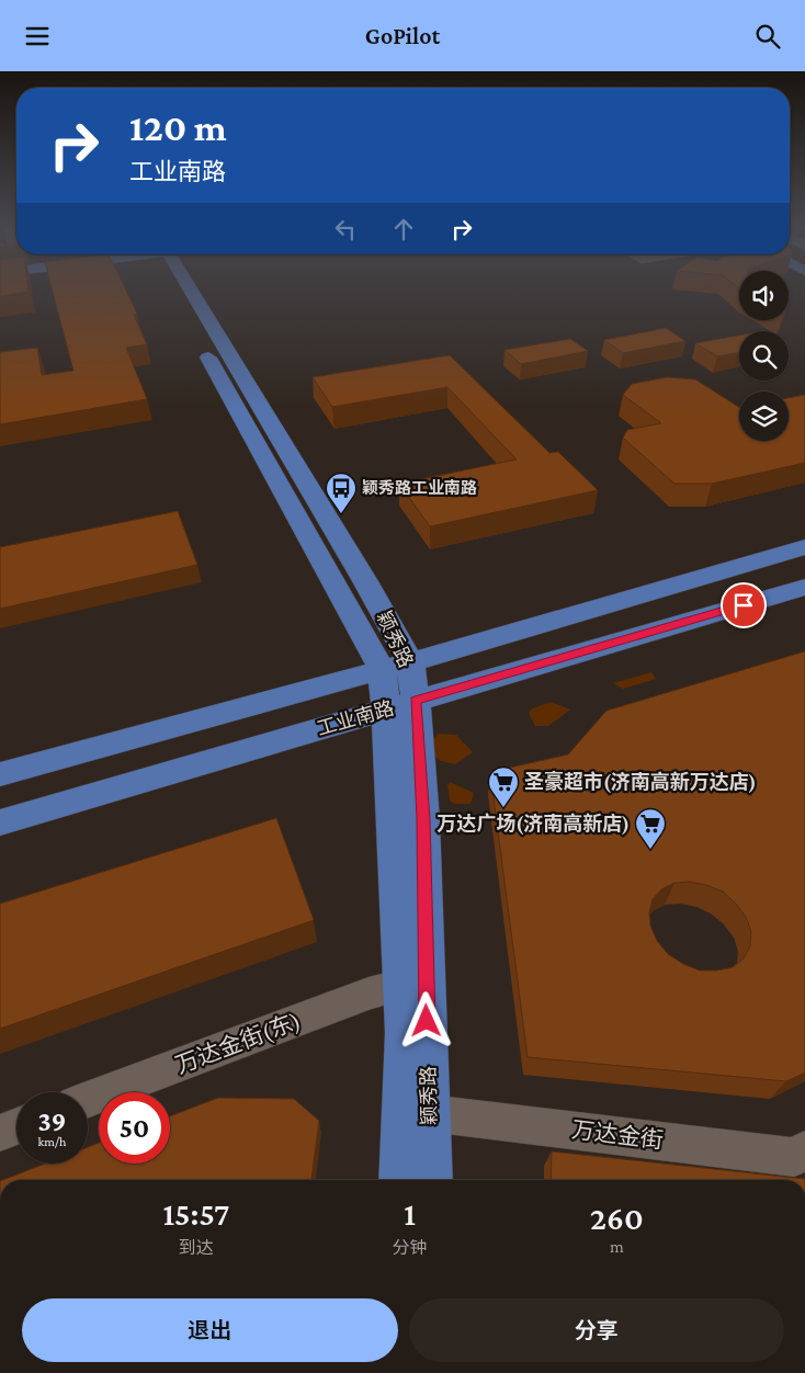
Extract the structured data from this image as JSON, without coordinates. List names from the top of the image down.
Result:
{
  "streets": {
    "main road": ["颖秀路", "工业南路"],
    "street": ["万达金街(东)", "万达金街"]
  },
  "crossings": [
    ["颖秀路", "工业南路"],
    ["颖秀路", "万达金街(东)"],
    ["颖秀路", "万达金街"]
  ],
  "places": {
    "bus stop": ["颖秀路工业南路"],
    "supermarket": ["圣豪超市(济南高新万达店)", "万达广场(济南高新店)"]
  },
  "page": {
    "header": "GoPilot",
    "turn": ["120 m", "工业南路"],
    "speed": "39 km/h",
    "limit": "50",
    "eta": [
      "15:57",
      "到达",
      "1",
      "分钟",
      "260",
      "m"
    ],
    "buttons": ["退出", "分享"]
  }
}
